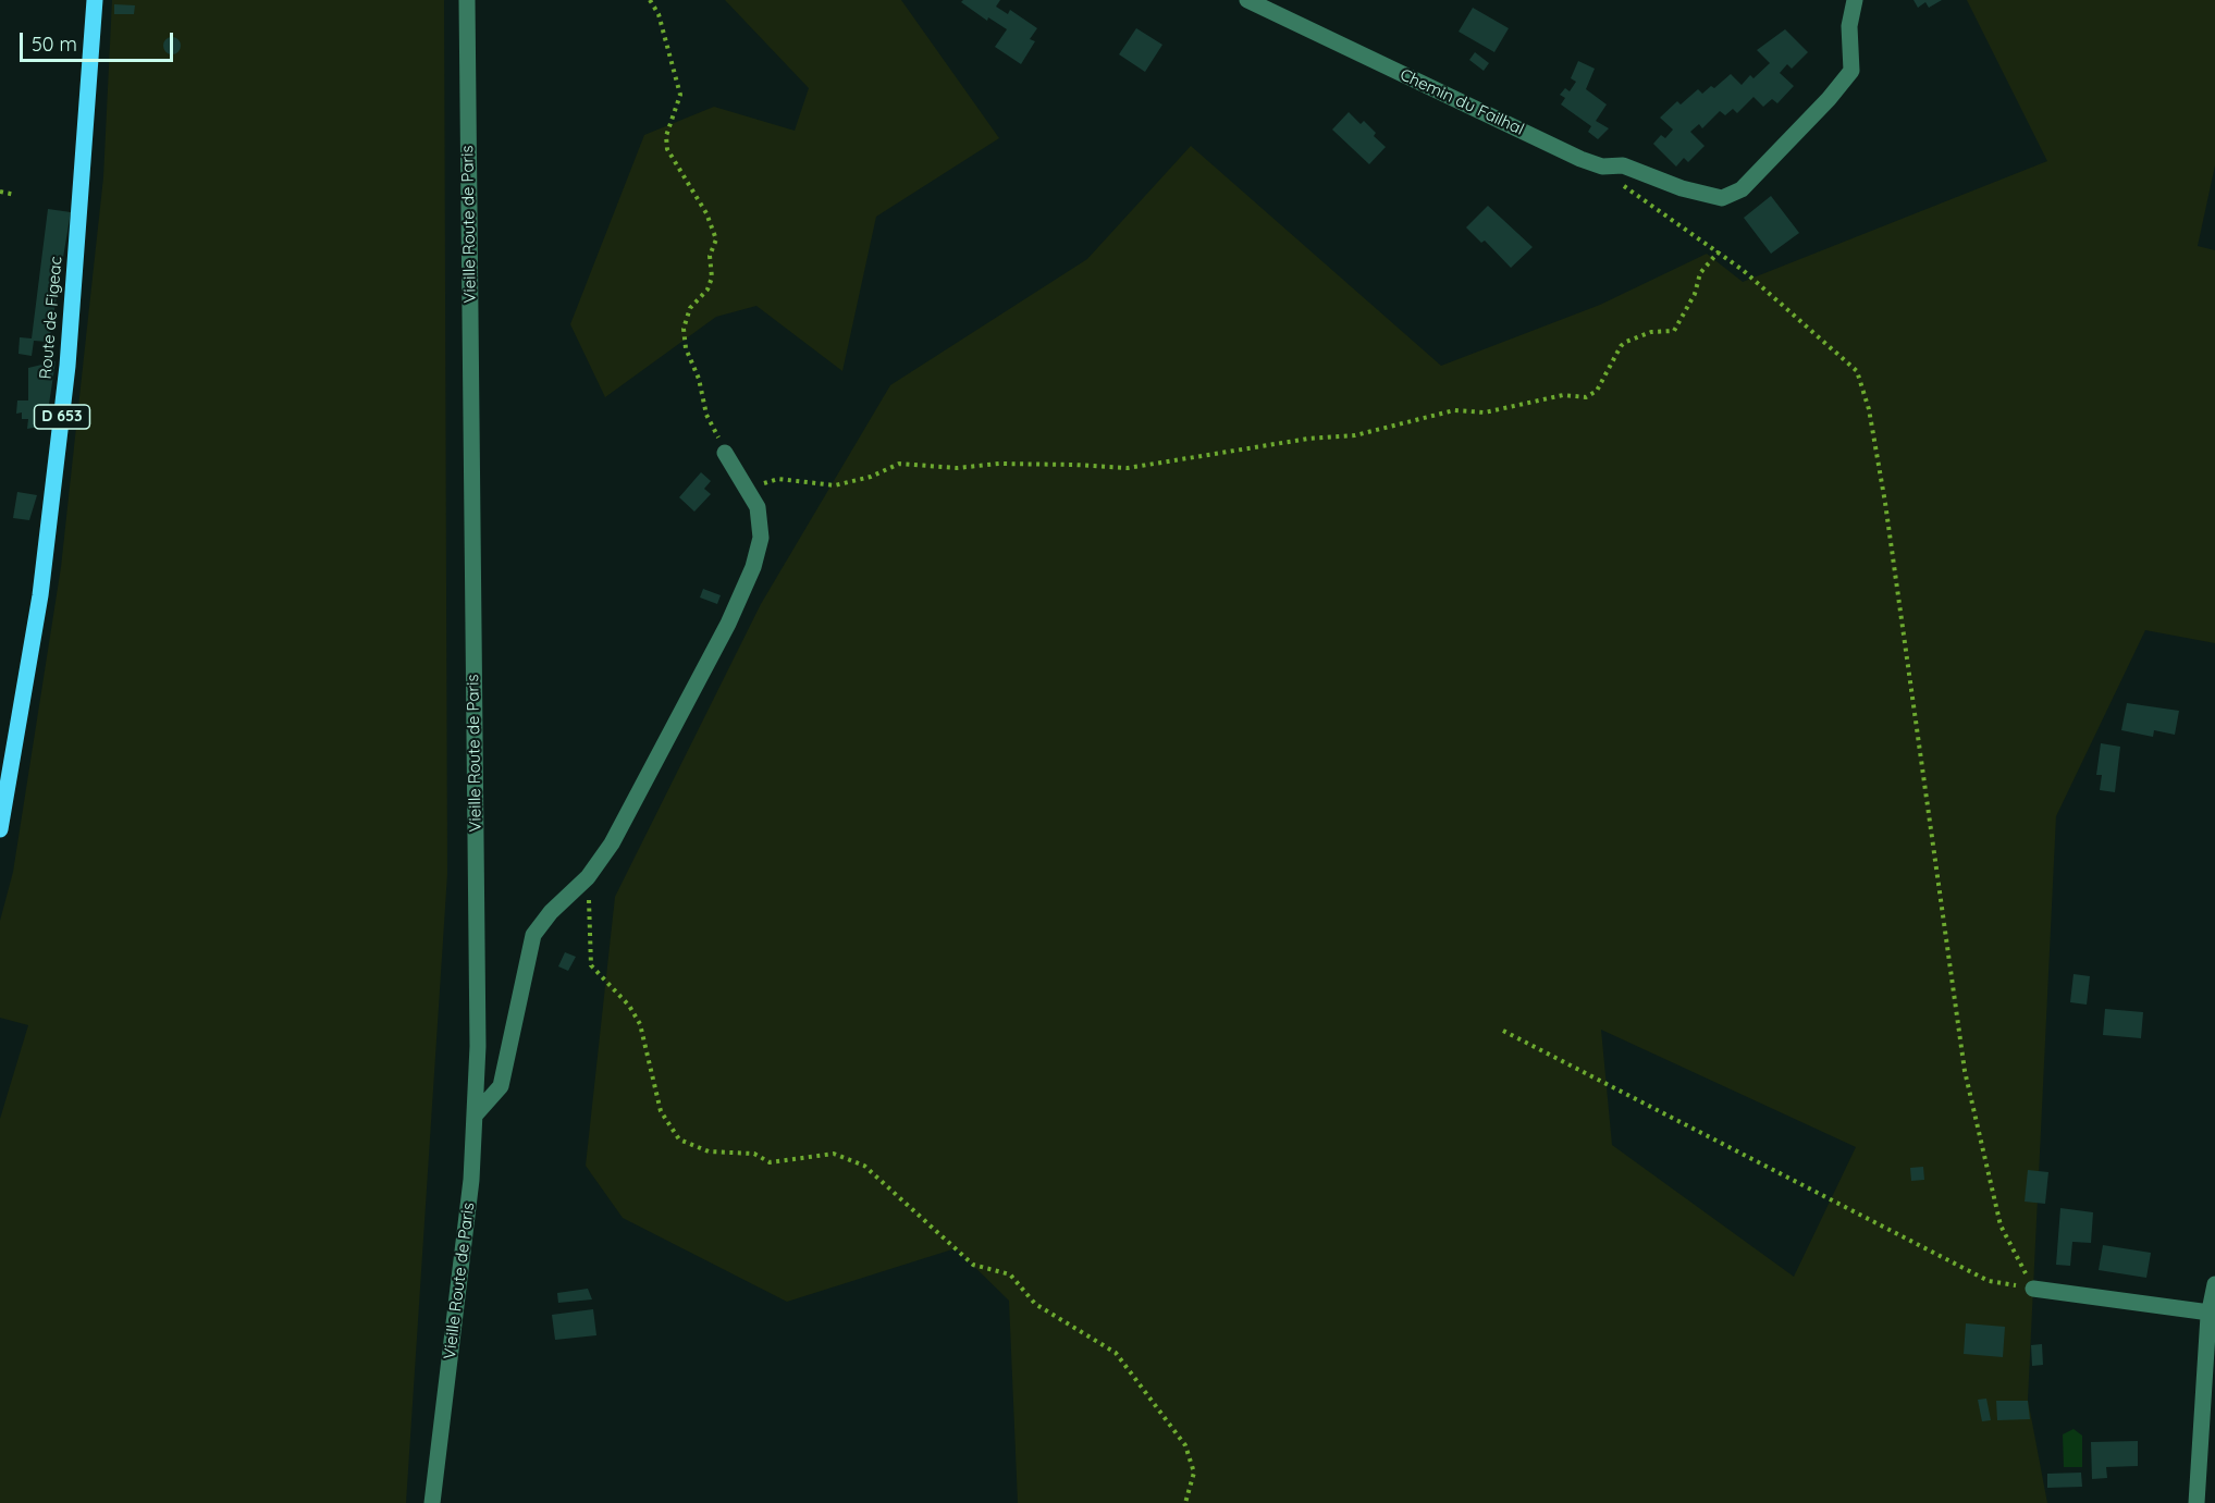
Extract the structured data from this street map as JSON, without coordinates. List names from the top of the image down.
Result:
{
  "streets": {
    "main road": ["Route de Figeac", "D 653"],
    "street": ["Chemin du Failhal", "Vieille Route de Paris"]
  },
  "scale_bar": "50 m"
}
